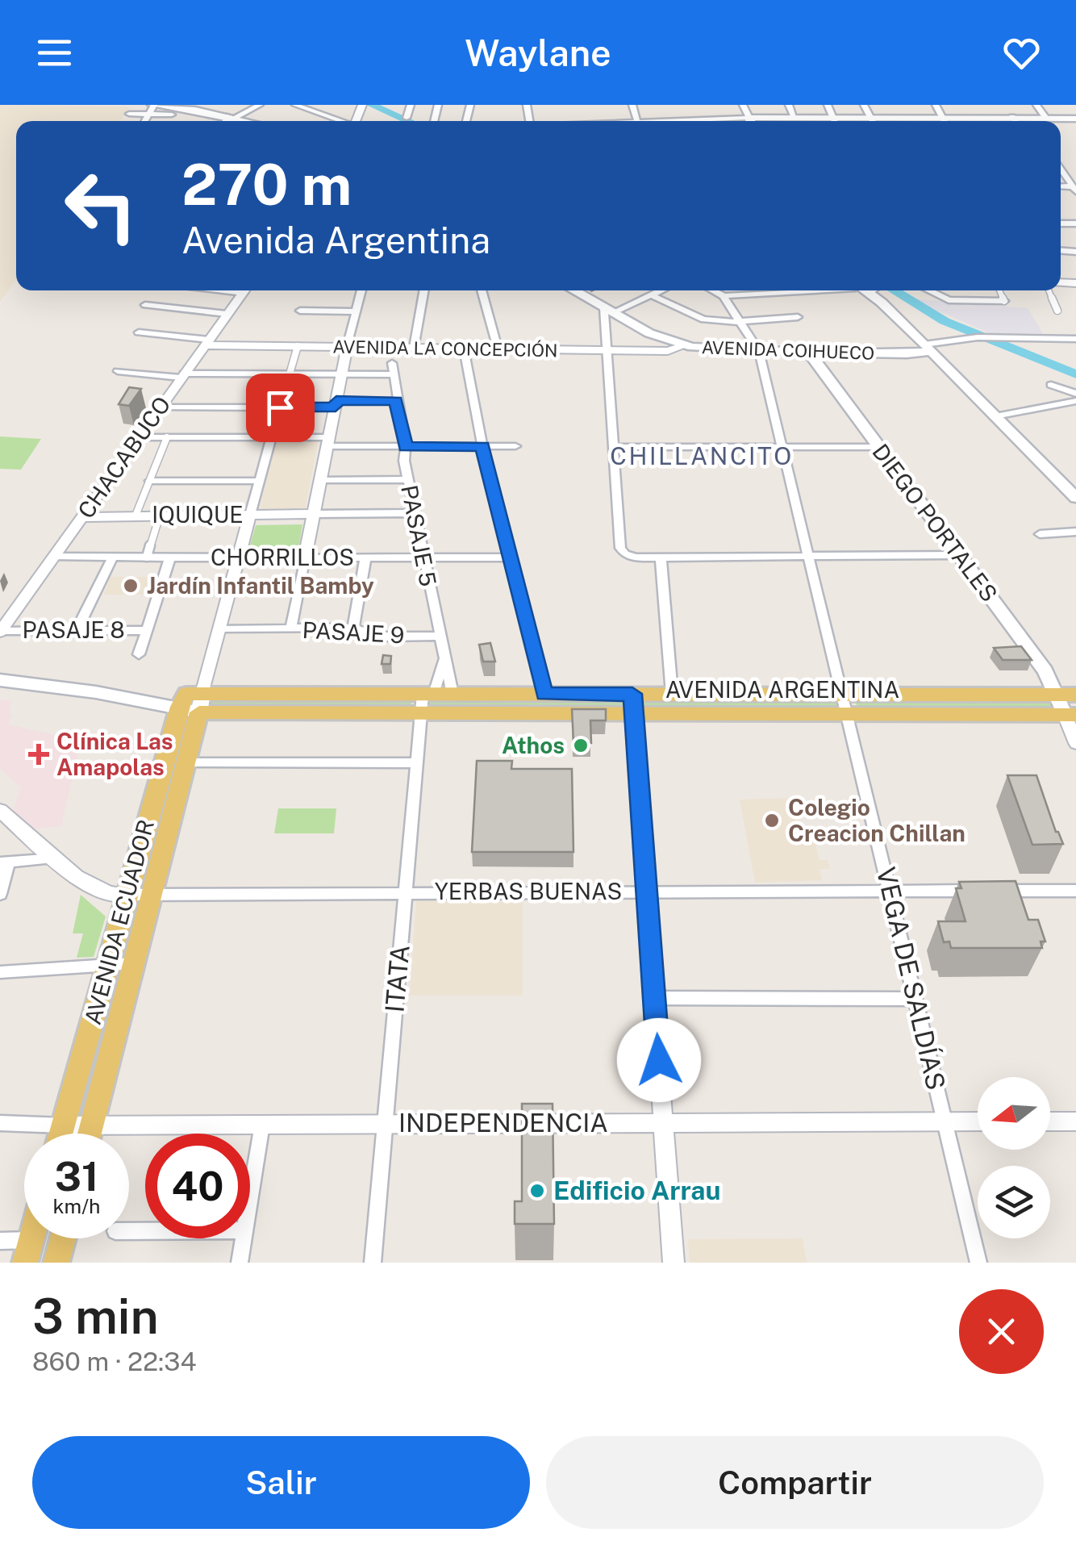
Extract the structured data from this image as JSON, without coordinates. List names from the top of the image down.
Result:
{
  "streets": {
    "main road": [
      "AVENIDA COIHUECO",
      "DIEGO PORTALES",
      "AVENIDA ARGENTINA",
      "AVENIDA ECUADOR"
    ],
    "street": [
      "AVENIDA LA CONCEPCIÓN",
      "CHACABUCO",
      "IQUIQUE",
      "PASAJE 5",
      "CHORRILLOS",
      "PASAJE 8",
      "PASAJE 9",
      "YERBAS BUENAS",
      "ITATA",
      "VEGA DE SALDÍAS",
      "INDEPENDENCIA"
    ]
  },
  "crossings": [
    ["AVENIDA LA CONCEPCIÓN", "AVENIDA COIHUECO"],
    ["AVENIDA LA CONCEPCIÓN", "CHACABUCO"],
    ["AVENIDA COIHUECO", "DIEGO PORTALES"],
    ["AVENIDA COIHUECO", "VEGA DE SALDÍAS"],
    ["CHACABUCO", "IQUIQUE"],
    ["CHACABUCO", "CHORRILLOS"],
    ["CHACABUCO", "PASAJE 8"],
    ["DIEGO PORTALES", "AVENIDA ARGENTINA"],
    ["PASAJE 5", "CHORRILLOS"],
    ["PASAJE 5", "PASAJE 9"],
    ["PASAJE 5", "AVENIDA ARGENTINA"],
    ["PASAJE 5", "ITATA"],
    ["AVENIDA ARGENTINA", "AVENIDA ECUADOR"],
    ["AVENIDA ARGENTINA", "ITATA"],
    ["AVENIDA ARGENTINA", "VEGA DE SALDÍAS"],
    ["YERBAS BUENAS", "AVENIDA ECUADOR"],
    ["YERBAS BUENAS", "ITATA"],
    ["YERBAS BUENAS", "VEGA DE SALDÍAS"],
    ["AVENIDA ECUADOR", "INDEPENDENCIA"],
    ["ITATA", "INDEPENDENCIA"],
    ["VEGA DE SALDÍAS", "INDEPENDENCIA"]
  ],
  "districts": ["CHILLANCITO"],
  "places": {
    "other": [
      "Jardín Infantil Bamby",
      "Athos",
      "Colegio Creacion Chillan",
      "Edificio Arrau"
    ],
    "health": ["Clínica Las Amapolas"]
  },
  "north": "left",
  "page": {
    "header": "Waylane",
    "turn": ["270 m", "Avenida Argentina"],
    "speed": "31 km/h",
    "limit": "40",
    "heading": ["3 min", "860 m · 22:34"],
    "buttons": ["Salir", "Compartir"]
  }
}
